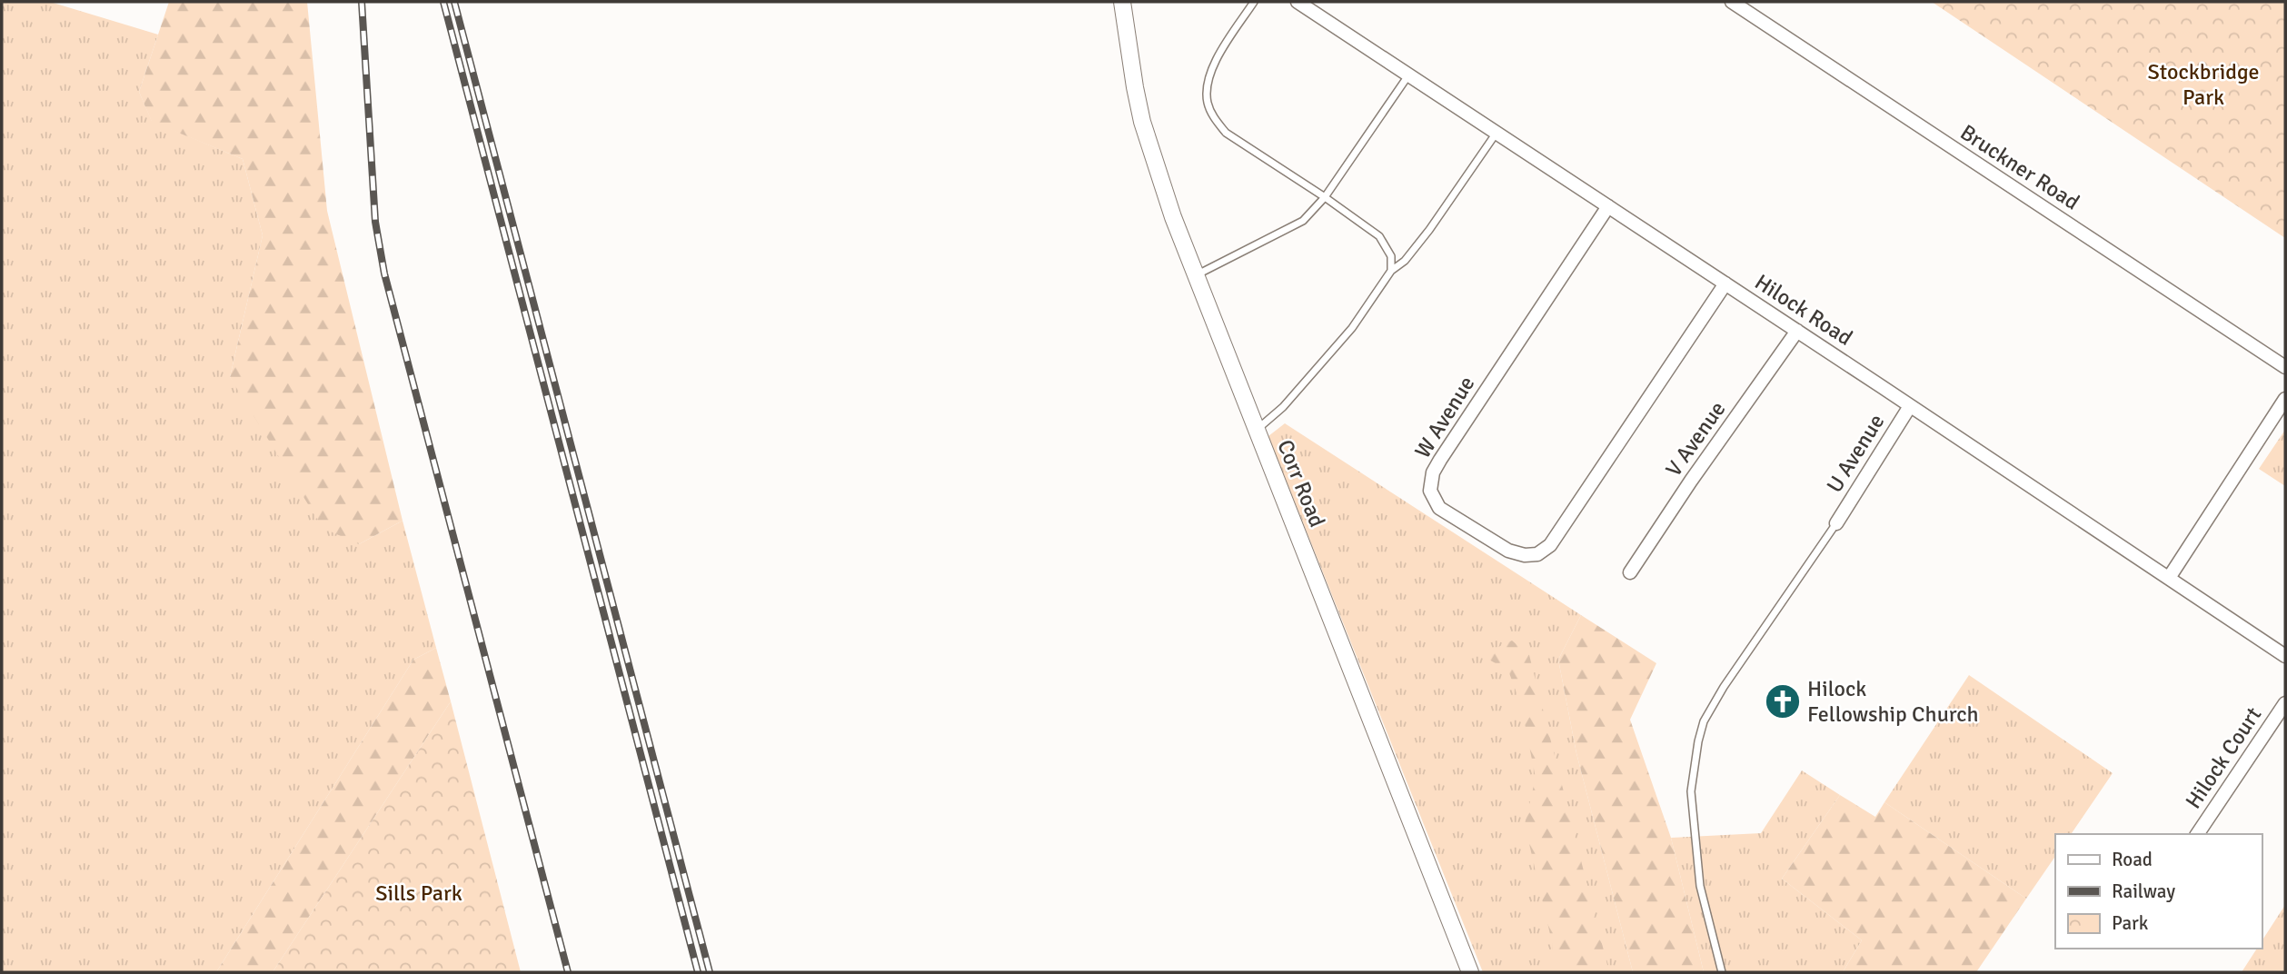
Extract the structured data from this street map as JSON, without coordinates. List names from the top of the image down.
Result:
{
  "streets": {
    "street": [
      "Bruckner Road",
      "Hilock Road",
      "W Avenue",
      "V Avenue",
      "U Avenue",
      "Corr Road",
      "Hilock Court"
    ]
  },
  "crossings": [
    ["Hilock Road", "W Avenue"],
    ["Hilock Road", "V Avenue"],
    ["Hilock Road", "U Avenue"]
  ],
  "parks": ["Stockbridge Park", "Sills Park"],
  "places": {
    "church": ["Hilock Fellowship Church"]
  },
  "legend": ["Road", "Railway", "Park"]
}
